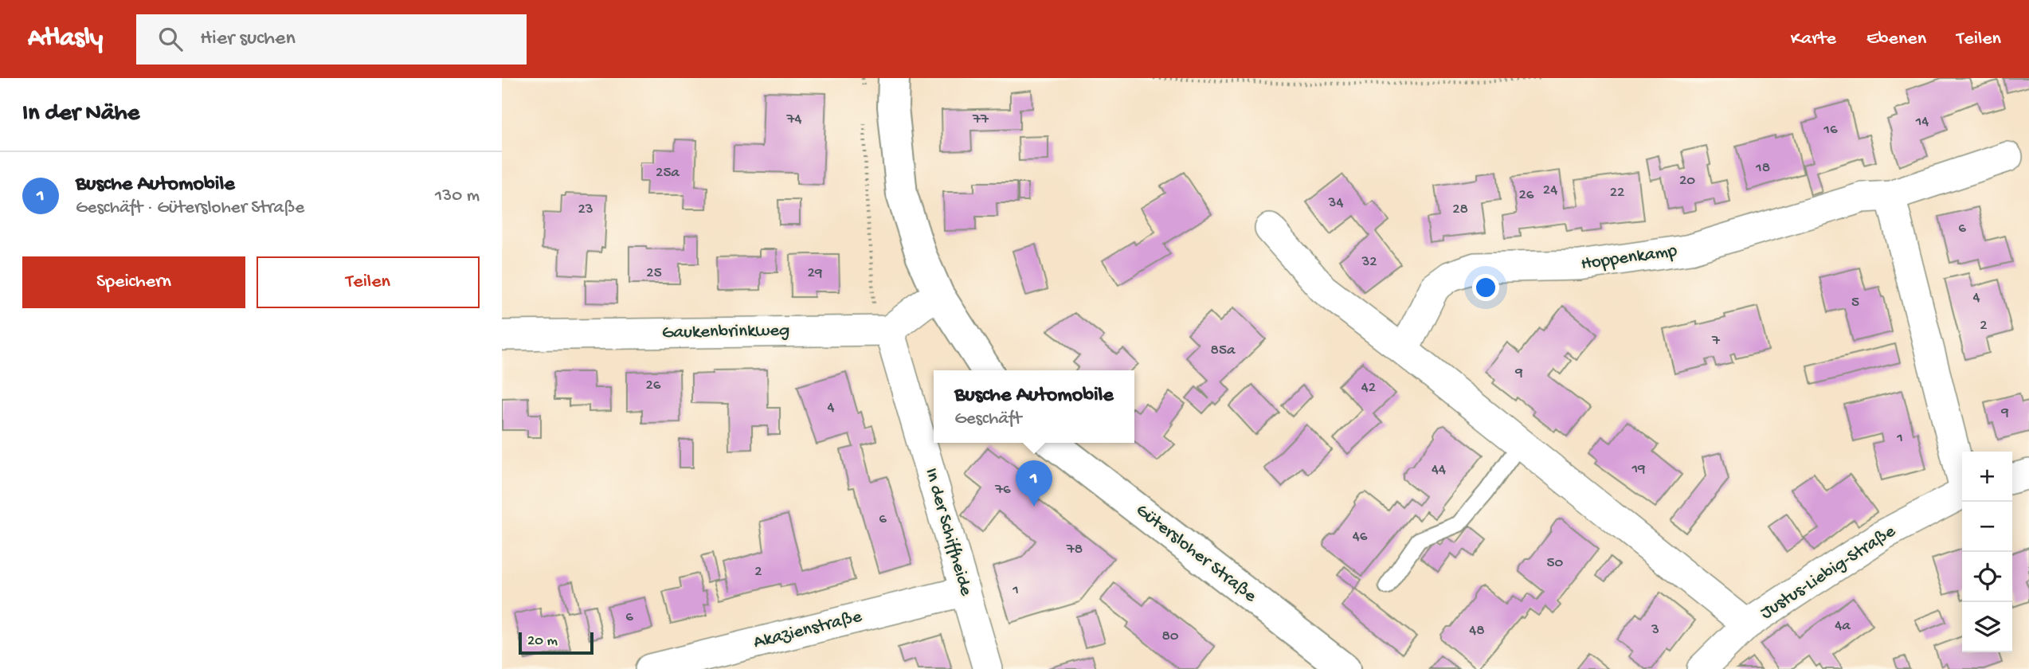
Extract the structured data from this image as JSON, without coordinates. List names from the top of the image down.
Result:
{
  "streets": {
    "main road": ["Gütersloher Straße"],
    "street": [
      "Hoppenkamp",
      "Gaukenbrinkweg",
      "In der Schiffheide",
      "Justus-Liebig-Straße",
      "Akazienstraße"
    ]
  },
  "crossings": [
    ["Gaukenbrinkweg", "In der Schiffheide"],
    ["In der Schiffheide", "Akazienstraße"]
  ],
  "house_numbers": [
    "74",
    "77",
    "14",
    "16",
    "18",
    "25a",
    "20",
    "24",
    "22",
    "26",
    "34",
    "23",
    "28",
    "6",
    "32",
    "25",
    "29",
    "4",
    "5",
    "2",
    "7",
    "85a",
    "9",
    "26",
    "42",
    "4",
    "9",
    "1",
    "19",
    "44",
    "76",
    "6",
    "46",
    "78",
    "50",
    "2",
    "1",
    "6",
    "4a",
    "3",
    "48",
    "80"
  ],
  "scale_bar": "20 m",
  "page": {
    "header": "Atlasly",
    "search": "Hier suchen",
    "nav": ["Karte", "Ebenen", "Teilen"],
    "heading": "In der Nähe",
    "list": [
      {
        "mark": "1",
        "name": "Busche Automobile",
        "note": "Geschäft · Gütersloher Straße",
        "value": "130 m"
      }
    ],
    "buttons": ["Speichern", "Teilen"],
    "popup": ["Busche Automobile", "Geschäft"],
    "map_buttons": ["+", "−"],
    "pins": "1",
    "scale": "20 m"
  }
}
